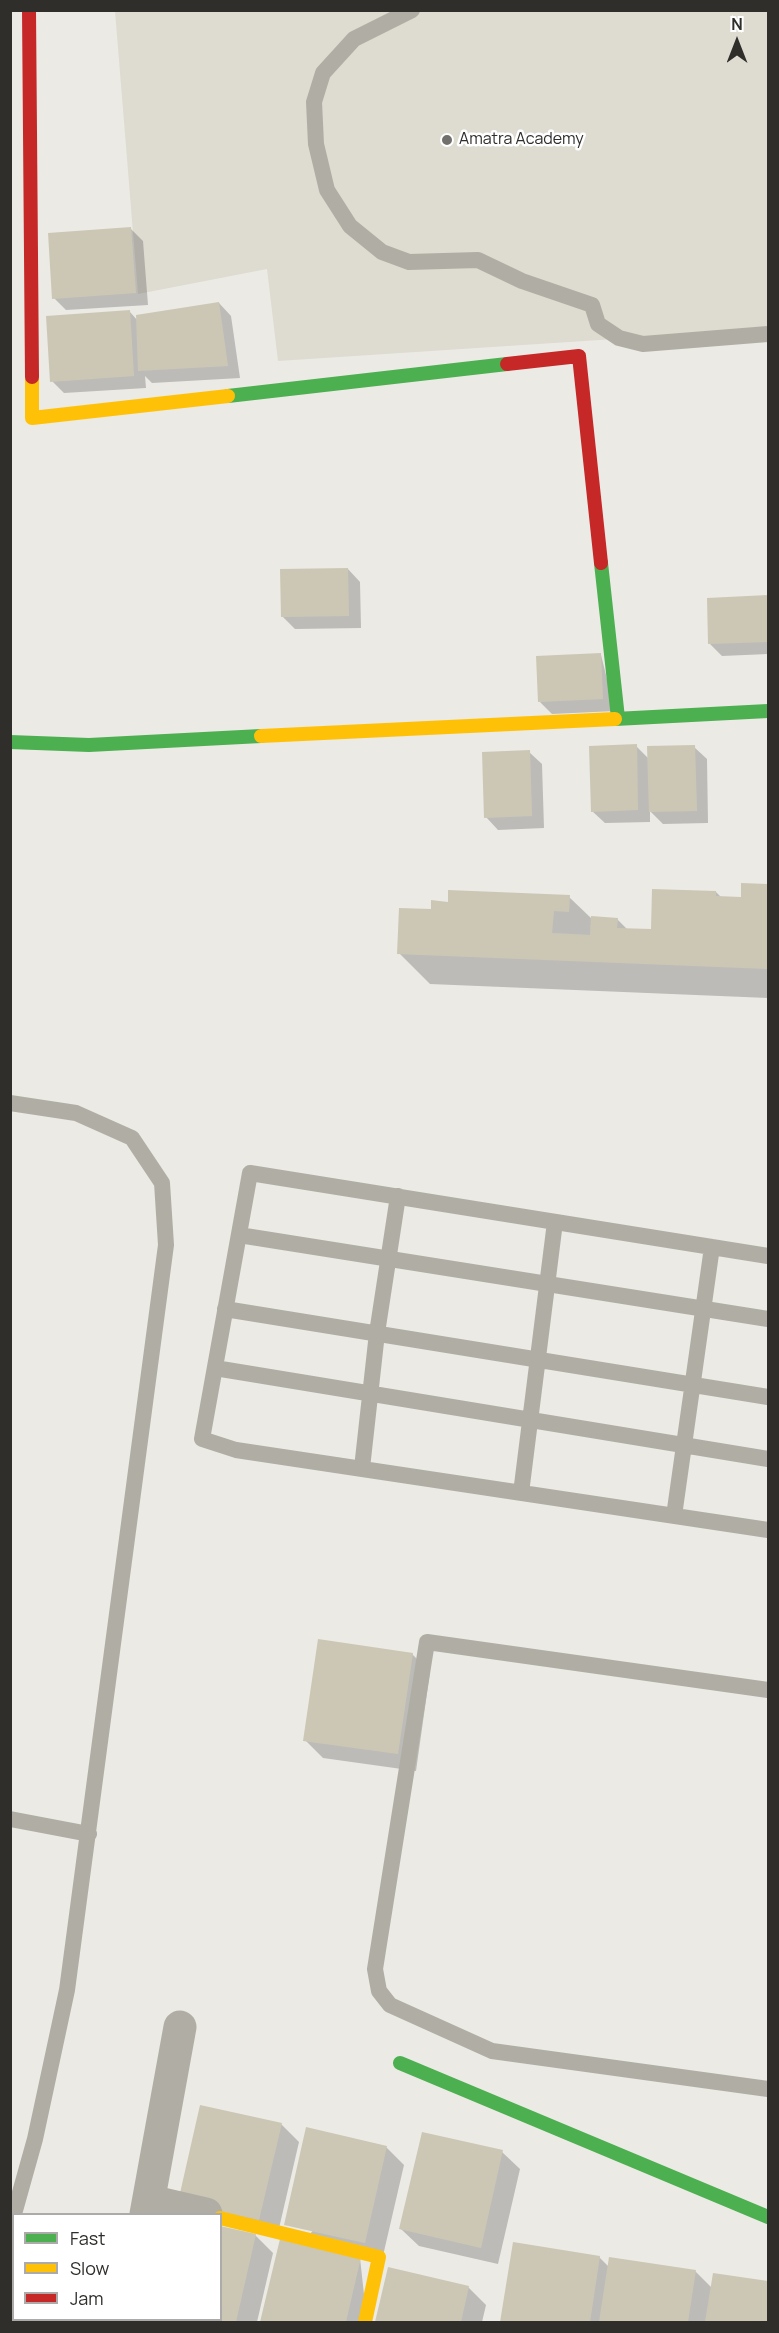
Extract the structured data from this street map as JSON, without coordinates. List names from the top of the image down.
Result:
{
  "places": ["Amatra Academy"],
  "legend": ["Fast", "Slow", "Jam"],
  "north": "top"
}
